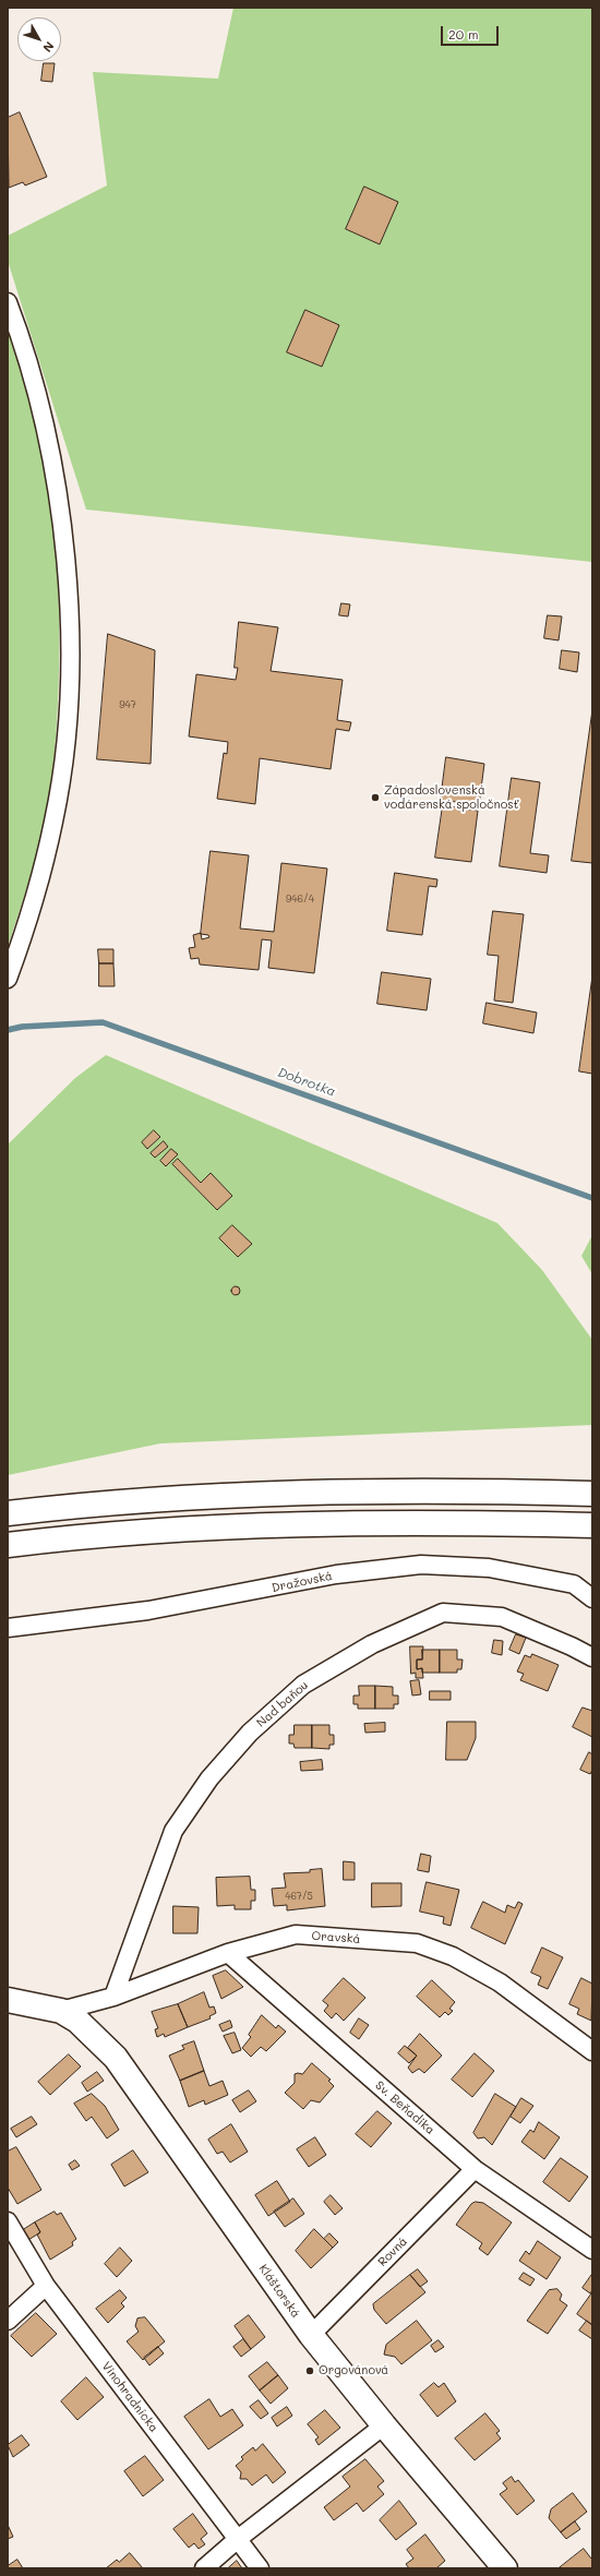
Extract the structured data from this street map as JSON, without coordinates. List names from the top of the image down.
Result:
{
  "streets": {
    "main road": ["Kláštorská"],
    "street": [
      "Dražovská",
      "Nad baňou",
      "Oravská",
      "Sv. Beňadika",
      "Rovná",
      "Vinohradnícka"
    ]
  },
  "crossings": [
    ["Nad baňou", "Oravská"],
    ["Oravská", "Sv. Beňadika"],
    ["Oravská", "Kláštorská"],
    ["Sv. Beňadika", "Rovná"],
    ["Rovná", "Kláštorská"]
  ],
  "water": ["Dobrotka"],
  "places": ["Západoslovenská vodárenská spoločnosť", "Orgovánová"],
  "house_numbers": ["947", "946/4", "467/5"],
  "scale_bar": "20 m",
  "north": "bottom right"
}
